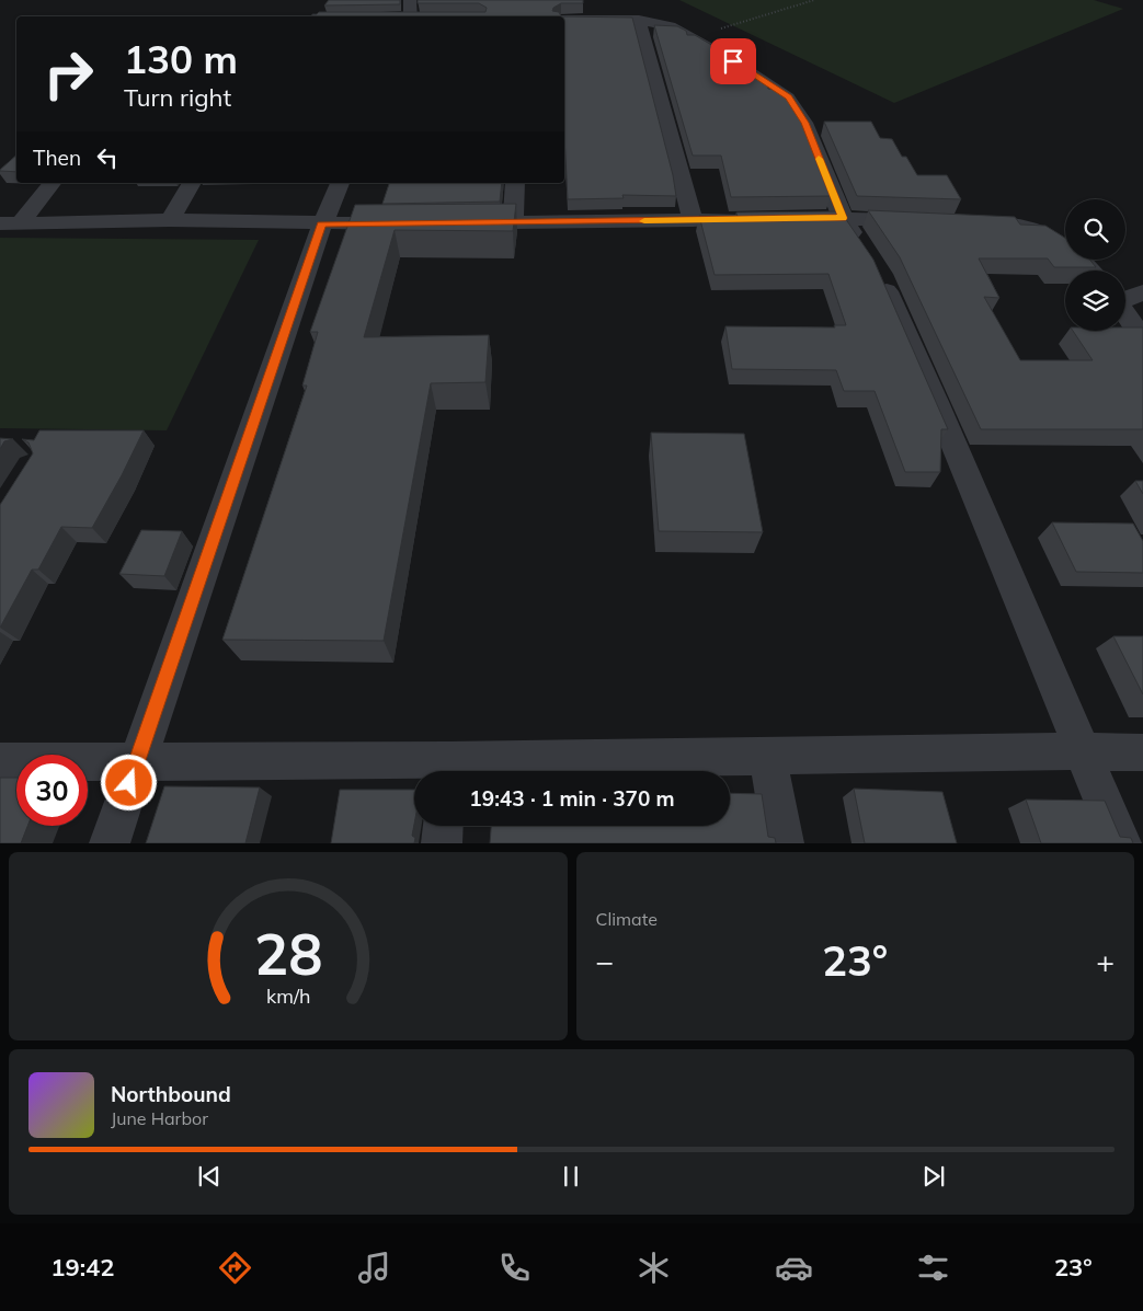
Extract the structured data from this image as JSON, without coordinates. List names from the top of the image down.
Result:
{
  "page": {
    "turn": ["130 m", "Turn right"],
    "then": "Then",
    "limit": "30",
    "trip": "19:43 · 1 min · 370 m",
    "tile": "Climate",
    "heat": ["−", "23°", "+"],
    "song": ["Northbound", "June Harbor"],
    "tabs": ["19:42", "23°"],
    "gauge": ["28", "km/h"]
  }
}
